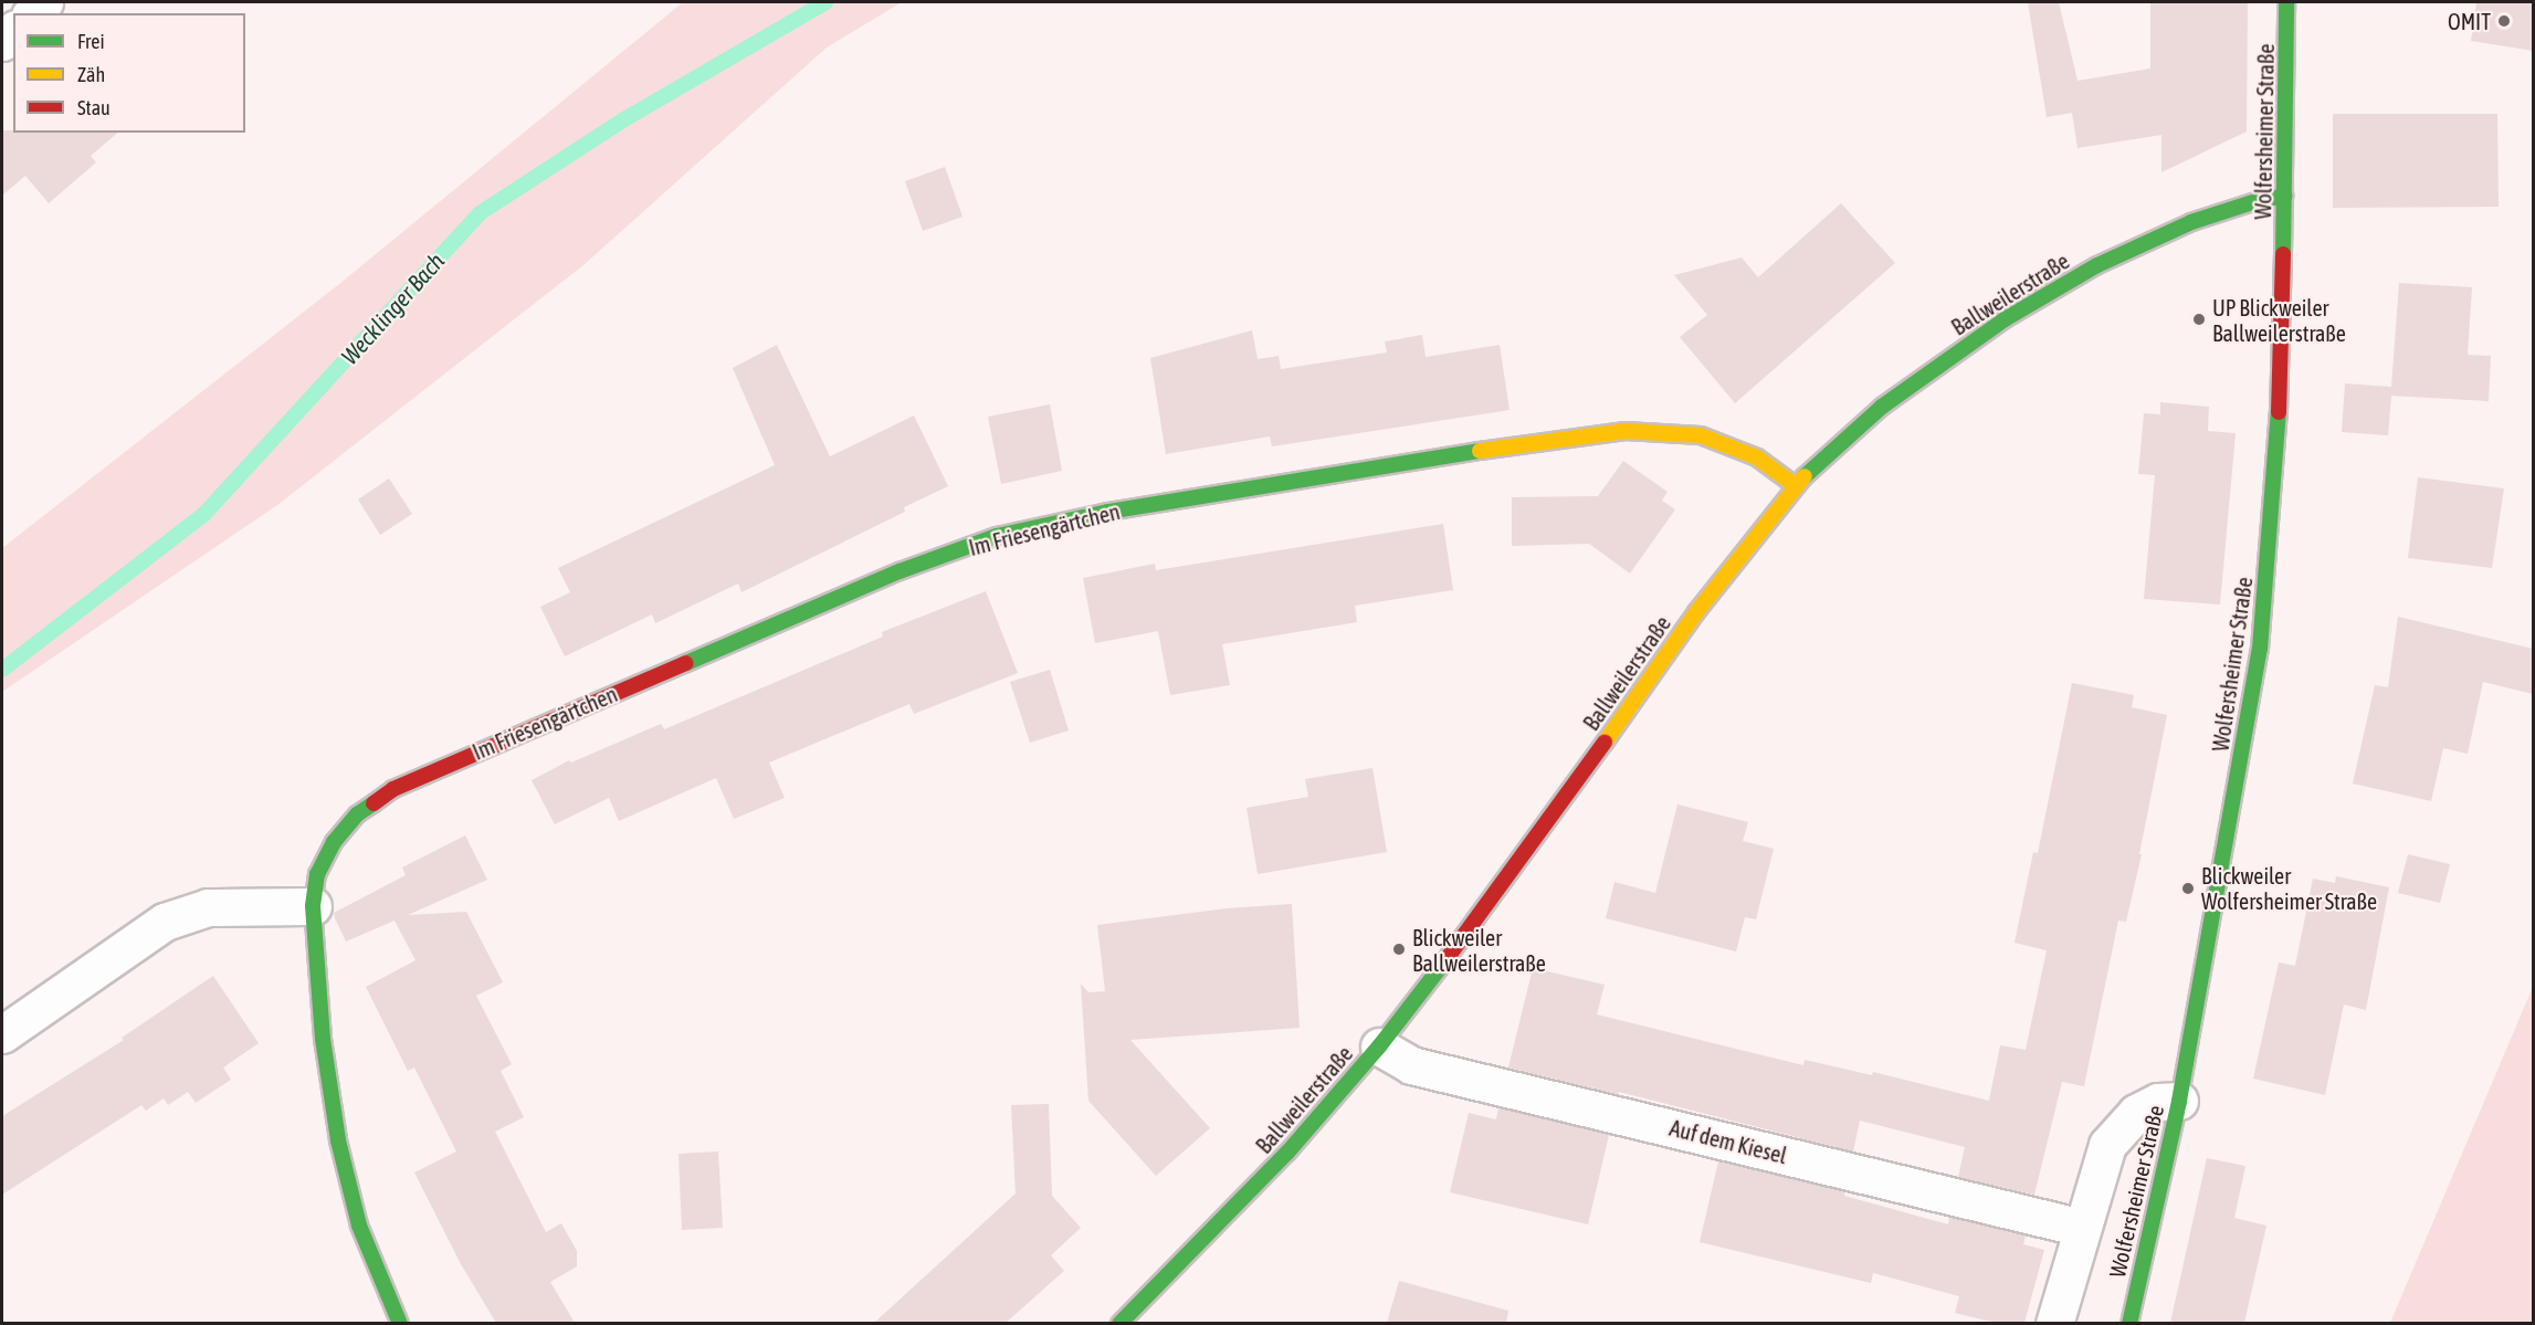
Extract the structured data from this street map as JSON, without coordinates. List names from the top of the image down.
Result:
{
  "streets": {
    "street": [
      "Wolfersheimer Straße",
      "Ballweilerstraße",
      "Im Friesengärtchen",
      "Auf dem Kiesel"
    ]
  },
  "crossings": [
    ["Wolfersheimer Straße", "Ballweilerstraße"],
    ["Ballweilerstraße", "Im Friesengärtchen"],
    ["Ballweilerstraße", "Auf dem Kiesel"]
  ],
  "water": ["Wecklinger Bach"],
  "places": [
    "OMIT",
    "UP Blickweiler Ballweilerstraße",
    "Blickweiler Wolfersheimer Straße",
    "Blickweiler Ballweilerstraße"
  ],
  "legend": ["Frei", "Zäh", "Stau"]
}
